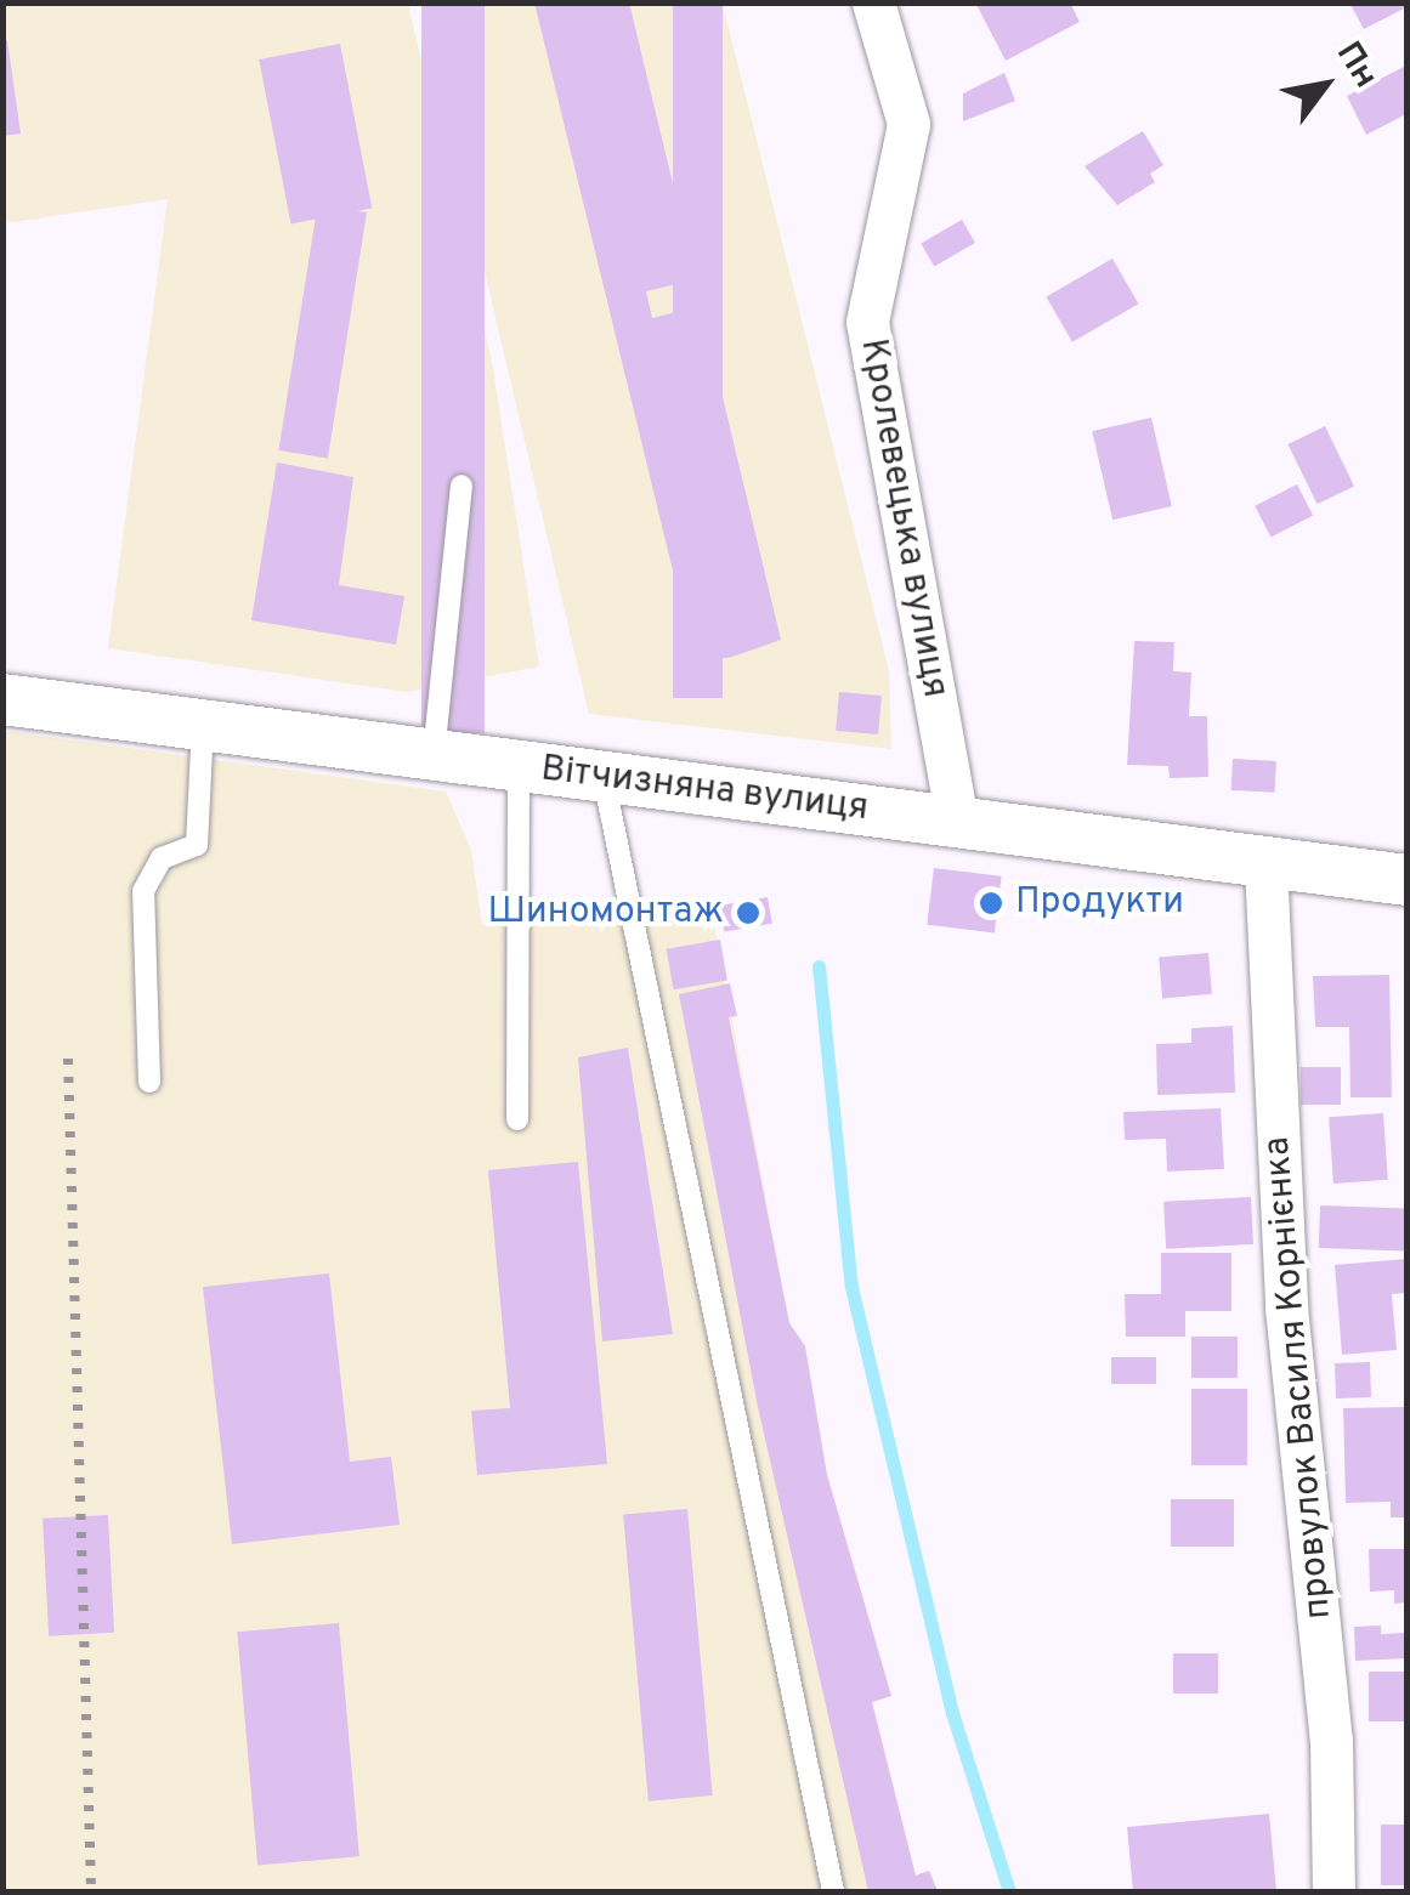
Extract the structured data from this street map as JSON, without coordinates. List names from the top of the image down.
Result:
{
  "streets": {
    "street": ["Кролевецька вулиця", "Вітчизняна вулиця", "провулок Василя Корнієнка"]
  },
  "crossings": [
    ["Кролевецька вулиця", "Вітчизняна вулиця"],
    ["Вітчизняна вулиця", "провулок Василя Корнієнка"]
  ],
  "places": ["Продукти", "Шиномонтаж"],
  "north": "top right"
}
